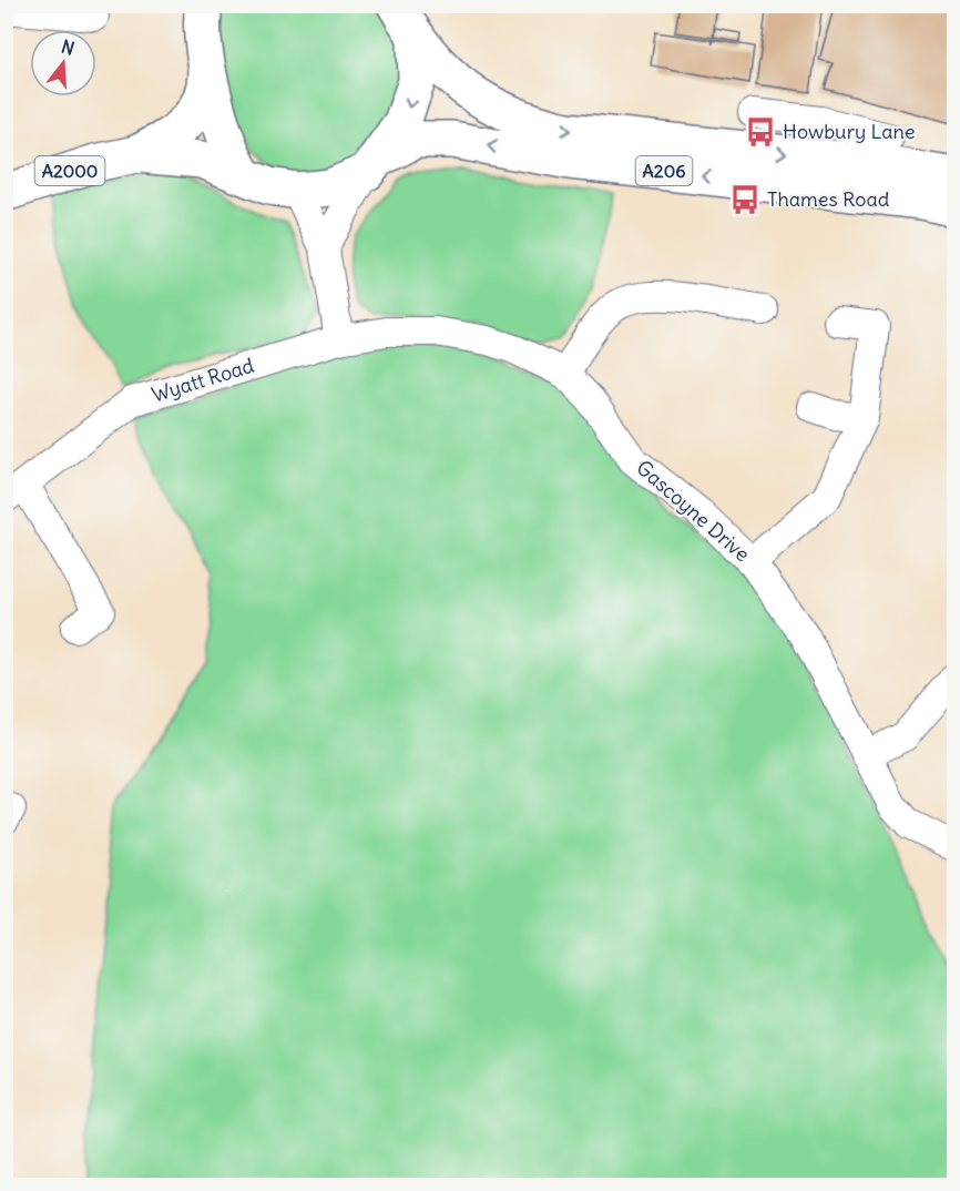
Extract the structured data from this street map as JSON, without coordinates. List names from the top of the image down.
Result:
{
  "streets": {
    "main road": ["A2000", "A206"],
    "street": ["Wyatt Road", "Gascoyne Drive"]
  },
  "crossings": [
    ["Wyatt Road", "Gascoyne Drive"]
  ],
  "places": {
    "bus stop": ["Howbury Lane", "Thames Road"]
  },
  "north": "top"
}
